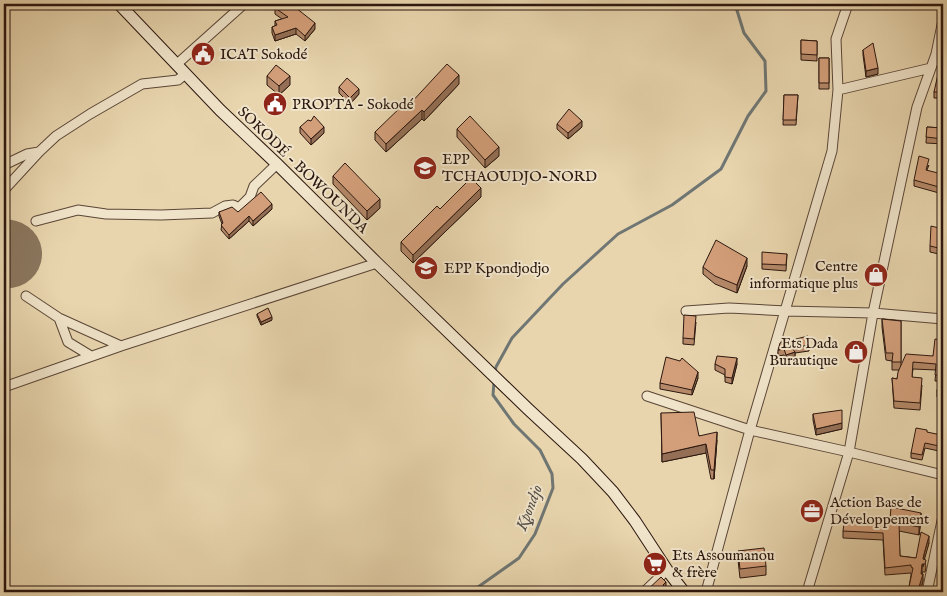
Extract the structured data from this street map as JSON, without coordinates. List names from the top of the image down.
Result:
{
  "streets": {
    "main road": ["SOKODÉ - BOWOUNDA"]
  },
  "water": ["Kpondjo"],
  "places": {
    "public building": ["ICAT Sokodé", "PROPTA - Sokodé"],
    "school or university": ["EPP TCHAOUDJO-NORD", "EPP Kpondjodjo"],
    "shop": ["Centre informatique plus", "Ets Dada Burautique"],
    "office": ["Action Base de Développement"],
    "supermarket": ["Ets Assoumanou & frère"]
  }
}
